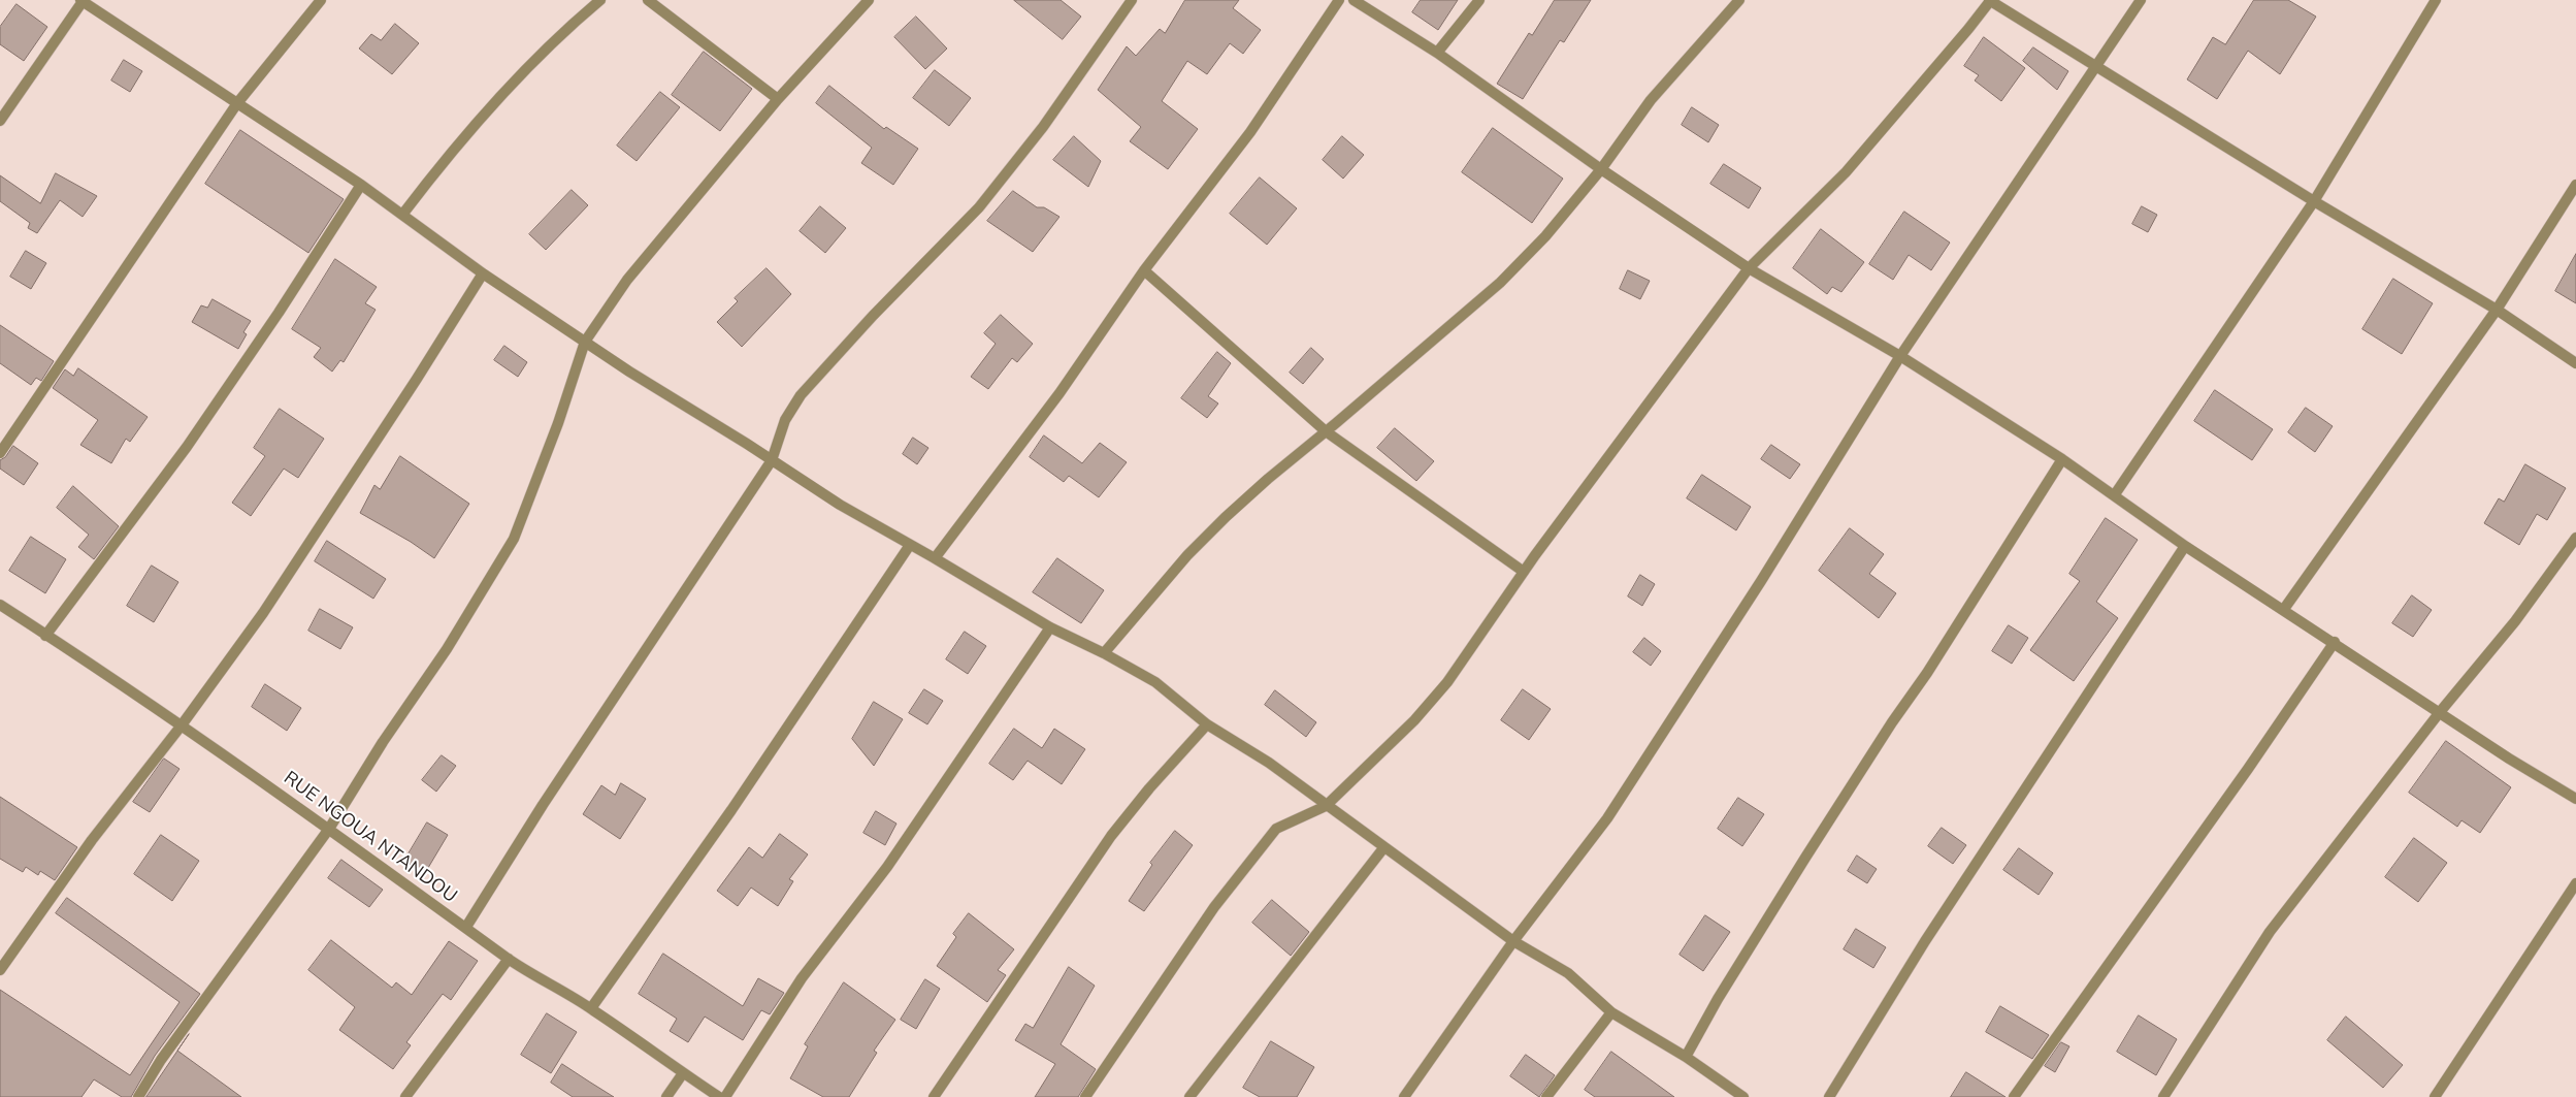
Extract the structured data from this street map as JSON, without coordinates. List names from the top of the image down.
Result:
{
  "streets": {
    "street": ["RUE NGOUA NTANDOU"]
  }
}
